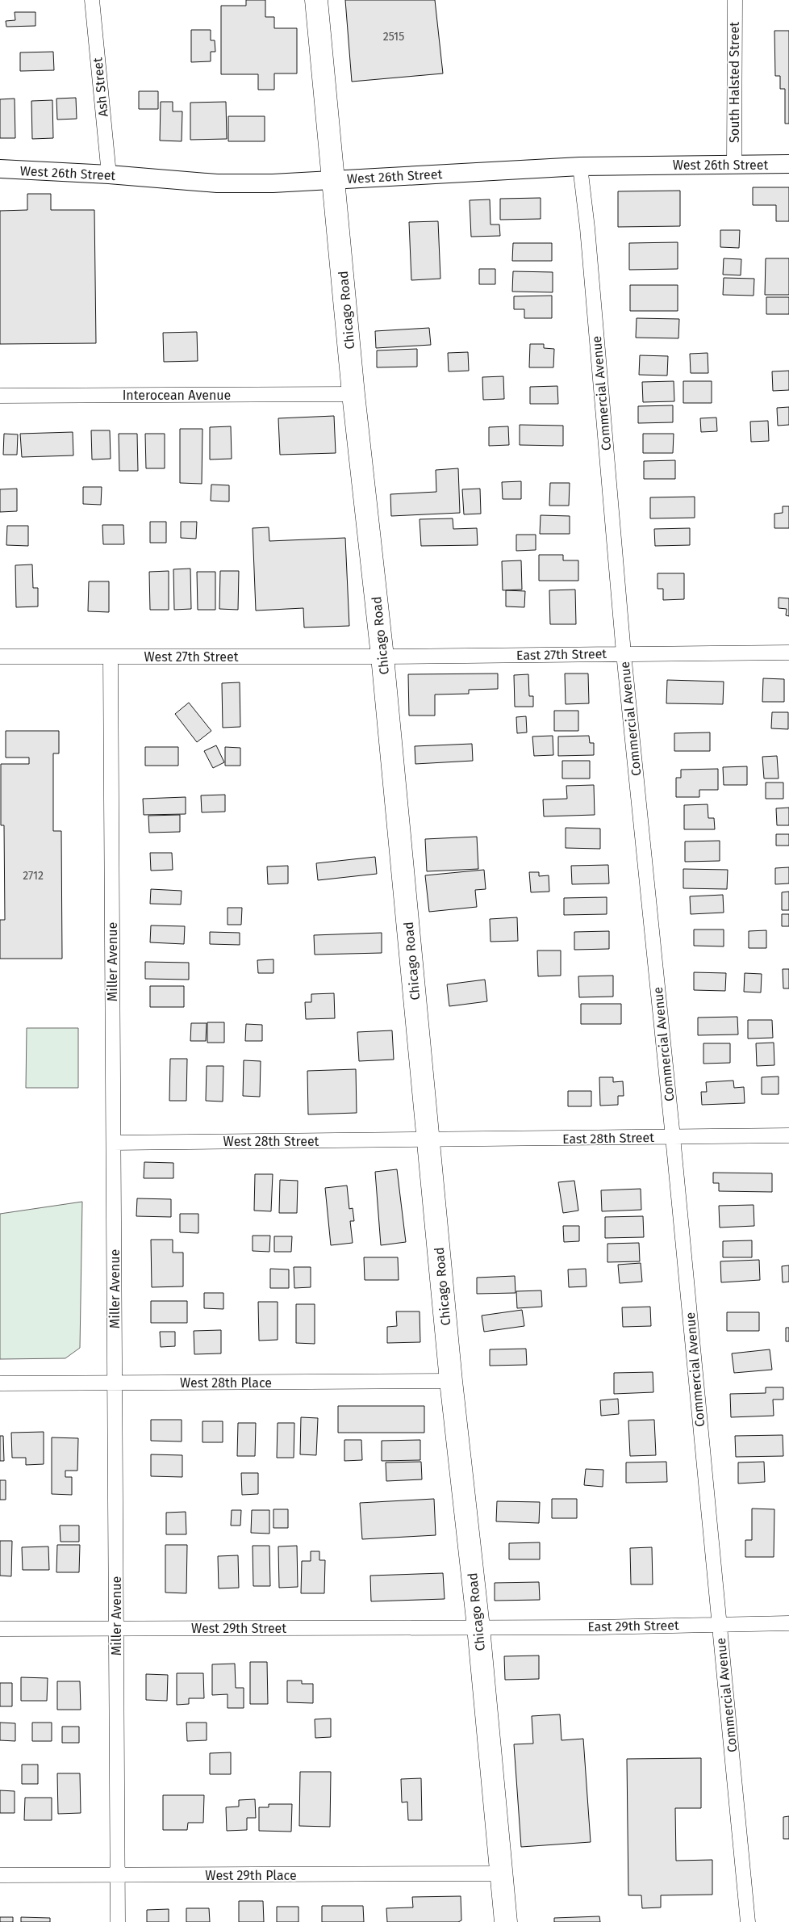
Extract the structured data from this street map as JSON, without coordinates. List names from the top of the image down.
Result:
{
  "streets": {
    "main road": ["Chicago Road"],
    "street": [
      "South Halsted Street",
      "Ash Street",
      "West 26th Street",
      "Commercial Avenue",
      "Interocean Avenue",
      "East 27th Street",
      "West 27th Street",
      "Miller Avenue",
      "East 28th Street",
      "West 28th Street",
      "West 28th Place",
      "East 29th Street",
      "West 29th Street",
      "West 29th Place"
    ]
  },
  "crossings": [
    ["South Halsted Street", "West 26th Street"],
    ["Ash Street", "West 26th Street"],
    ["West 26th Street", "Chicago Road"],
    ["West 26th Street", "Commercial Avenue"],
    ["Chicago Road", "Interocean Avenue"],
    ["Chicago Road", "East 27th Street"],
    ["Chicago Road", "West 27th Street"],
    ["Chicago Road", "East 28th Street"],
    ["Chicago Road", "West 28th Street"],
    ["Chicago Road", "West 28th Place"],
    ["Chicago Road", "East 29th Street"],
    ["Chicago Road", "West 29th Street"],
    ["Chicago Road", "West 29th Place"],
    ["Commercial Avenue", "East 27th Street"],
    ["Commercial Avenue", "East 28th Street"],
    ["Commercial Avenue", "East 29th Street"],
    ["East 27th Street", "West 27th Street"],
    ["West 27th Street", "Miller Avenue"],
    ["Miller Avenue", "West 28th Street"],
    ["Miller Avenue", "West 28th Place"],
    ["Miller Avenue", "West 29th Street"],
    ["Miller Avenue", "West 29th Place"],
    ["East 28th Street", "West 28th Street"],
    ["East 29th Street", "West 29th Street"]
  ],
  "house_numbers": ["2515", "2712"]
}
